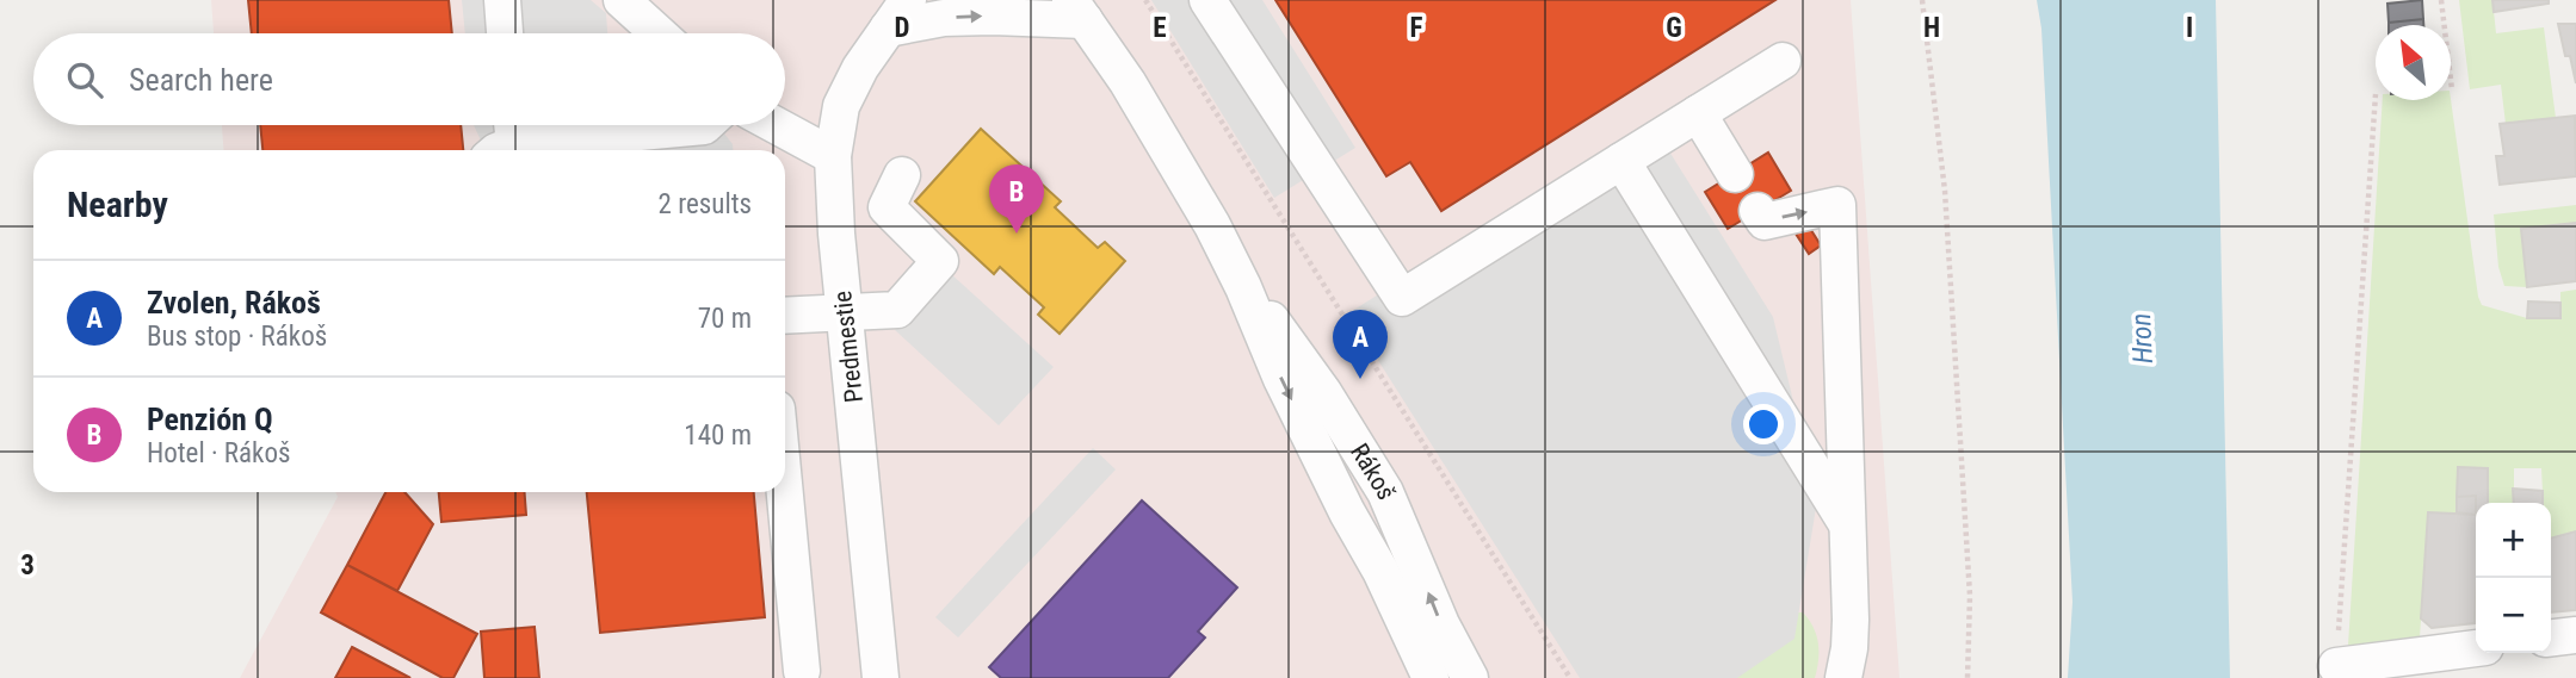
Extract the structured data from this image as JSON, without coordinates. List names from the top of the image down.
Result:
{
  "streets": {
    "street": ["Predmestie", "Rákoš"]
  },
  "crossings": [
    ["Predmestie", "Rákoš"]
  ],
  "water": ["Hron"],
  "north": "top left",
  "page": {
    "search": "Search here",
    "heading": ["Nearby", "2 results"],
    "pins": ["B", "A"],
    "list": [
      {
        "mark": "A",
        "name": "Zvolen, Rákoš",
        "note": "Bus stop · Rákoš",
        "value": "70 m"
      },
      {
        "mark": "B",
        "name": "Penzión Q",
        "note": "Hotel · Rákoš",
        "value": "140 m"
      }
    ],
    "map_buttons": ["+", "−"]
  },
  "grid": {
    "columns": [
      "D",
      "E",
      "F",
      "G",
      "H",
      "I"
    ],
    "rows": ["3"]
  }
}
